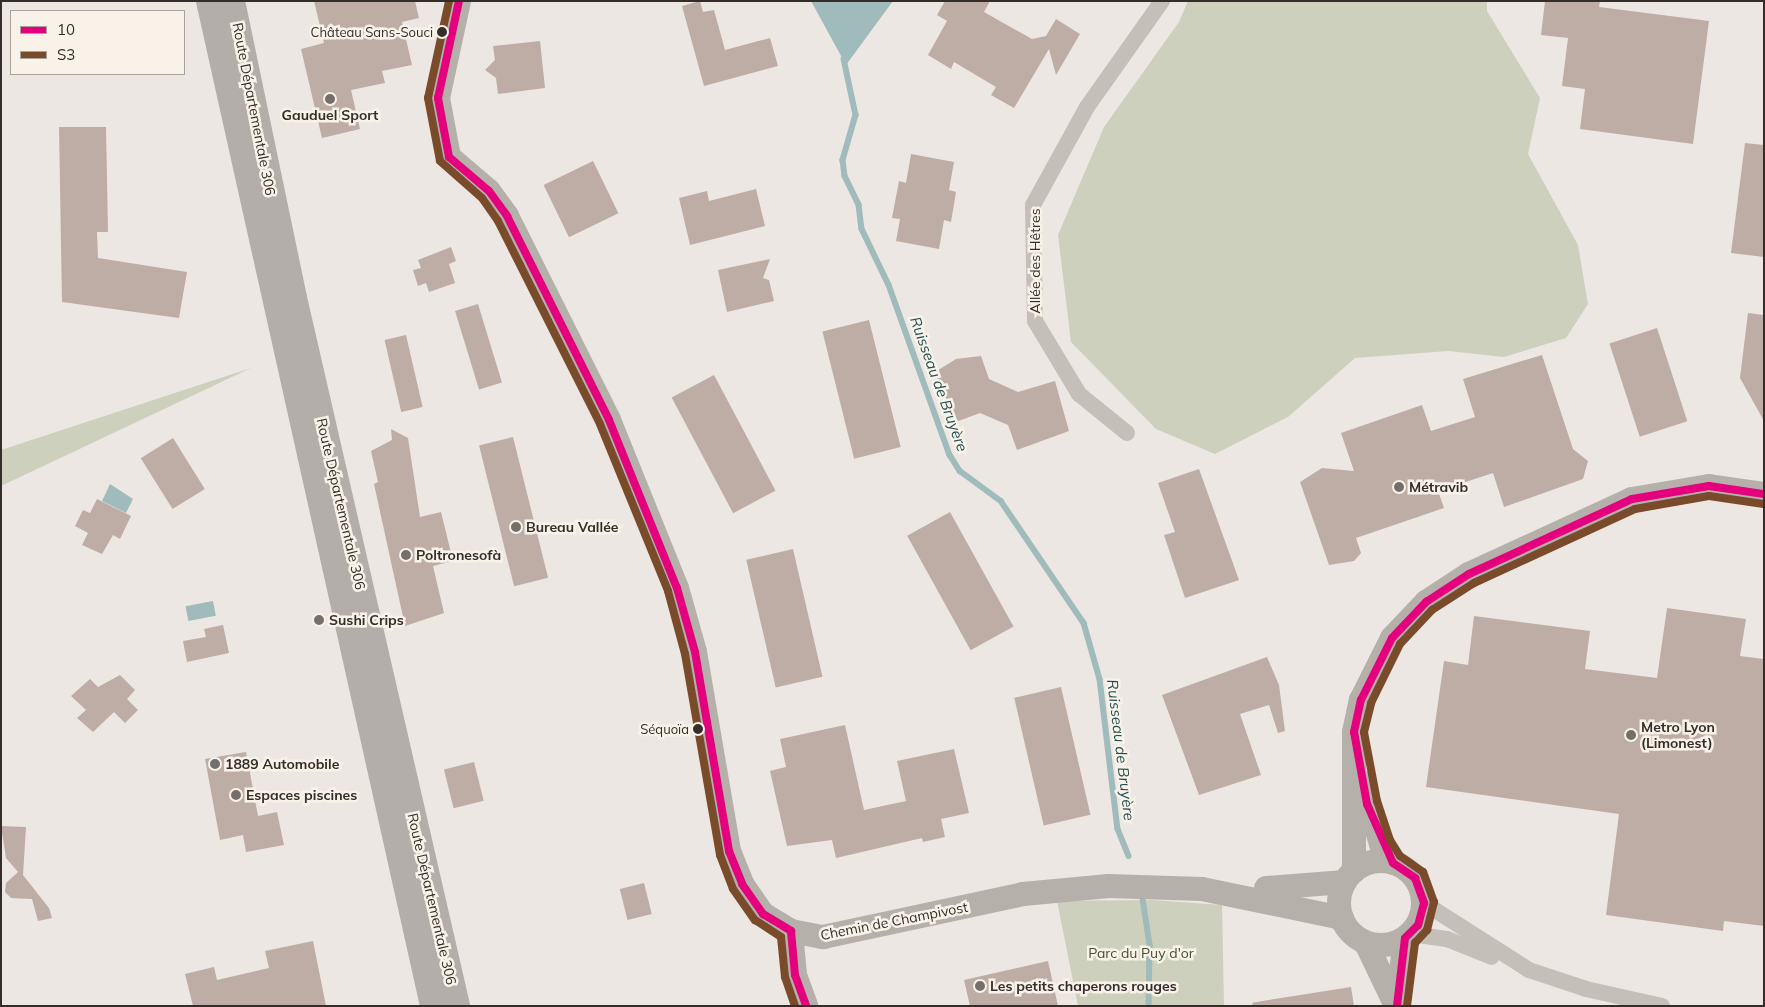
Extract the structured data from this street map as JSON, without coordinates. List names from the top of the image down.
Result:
{
  "streets": {
    "main road": ["Route Départementale 306"],
    "street": ["Allée des Hêtres", "Chemin de Champivost"]
  },
  "water": ["Ruisseau de Bruyère"],
  "parks": ["Parc du Puy d'or"],
  "places": [
    "Château Sans-Souci",
    "Gauduel Sport",
    "Métravib",
    "Bureau Vallée",
    "Poltronesofà",
    "Sushi Crips",
    "Séquoïa",
    "Metro Lyon (Limonest)",
    "1889 Automobile",
    "Espaces piscines",
    "Les petits chaperons rouges"
  ],
  "lines": ["transit line 10", "transit line S3"],
  "legend": ["10", "S3"]
}
